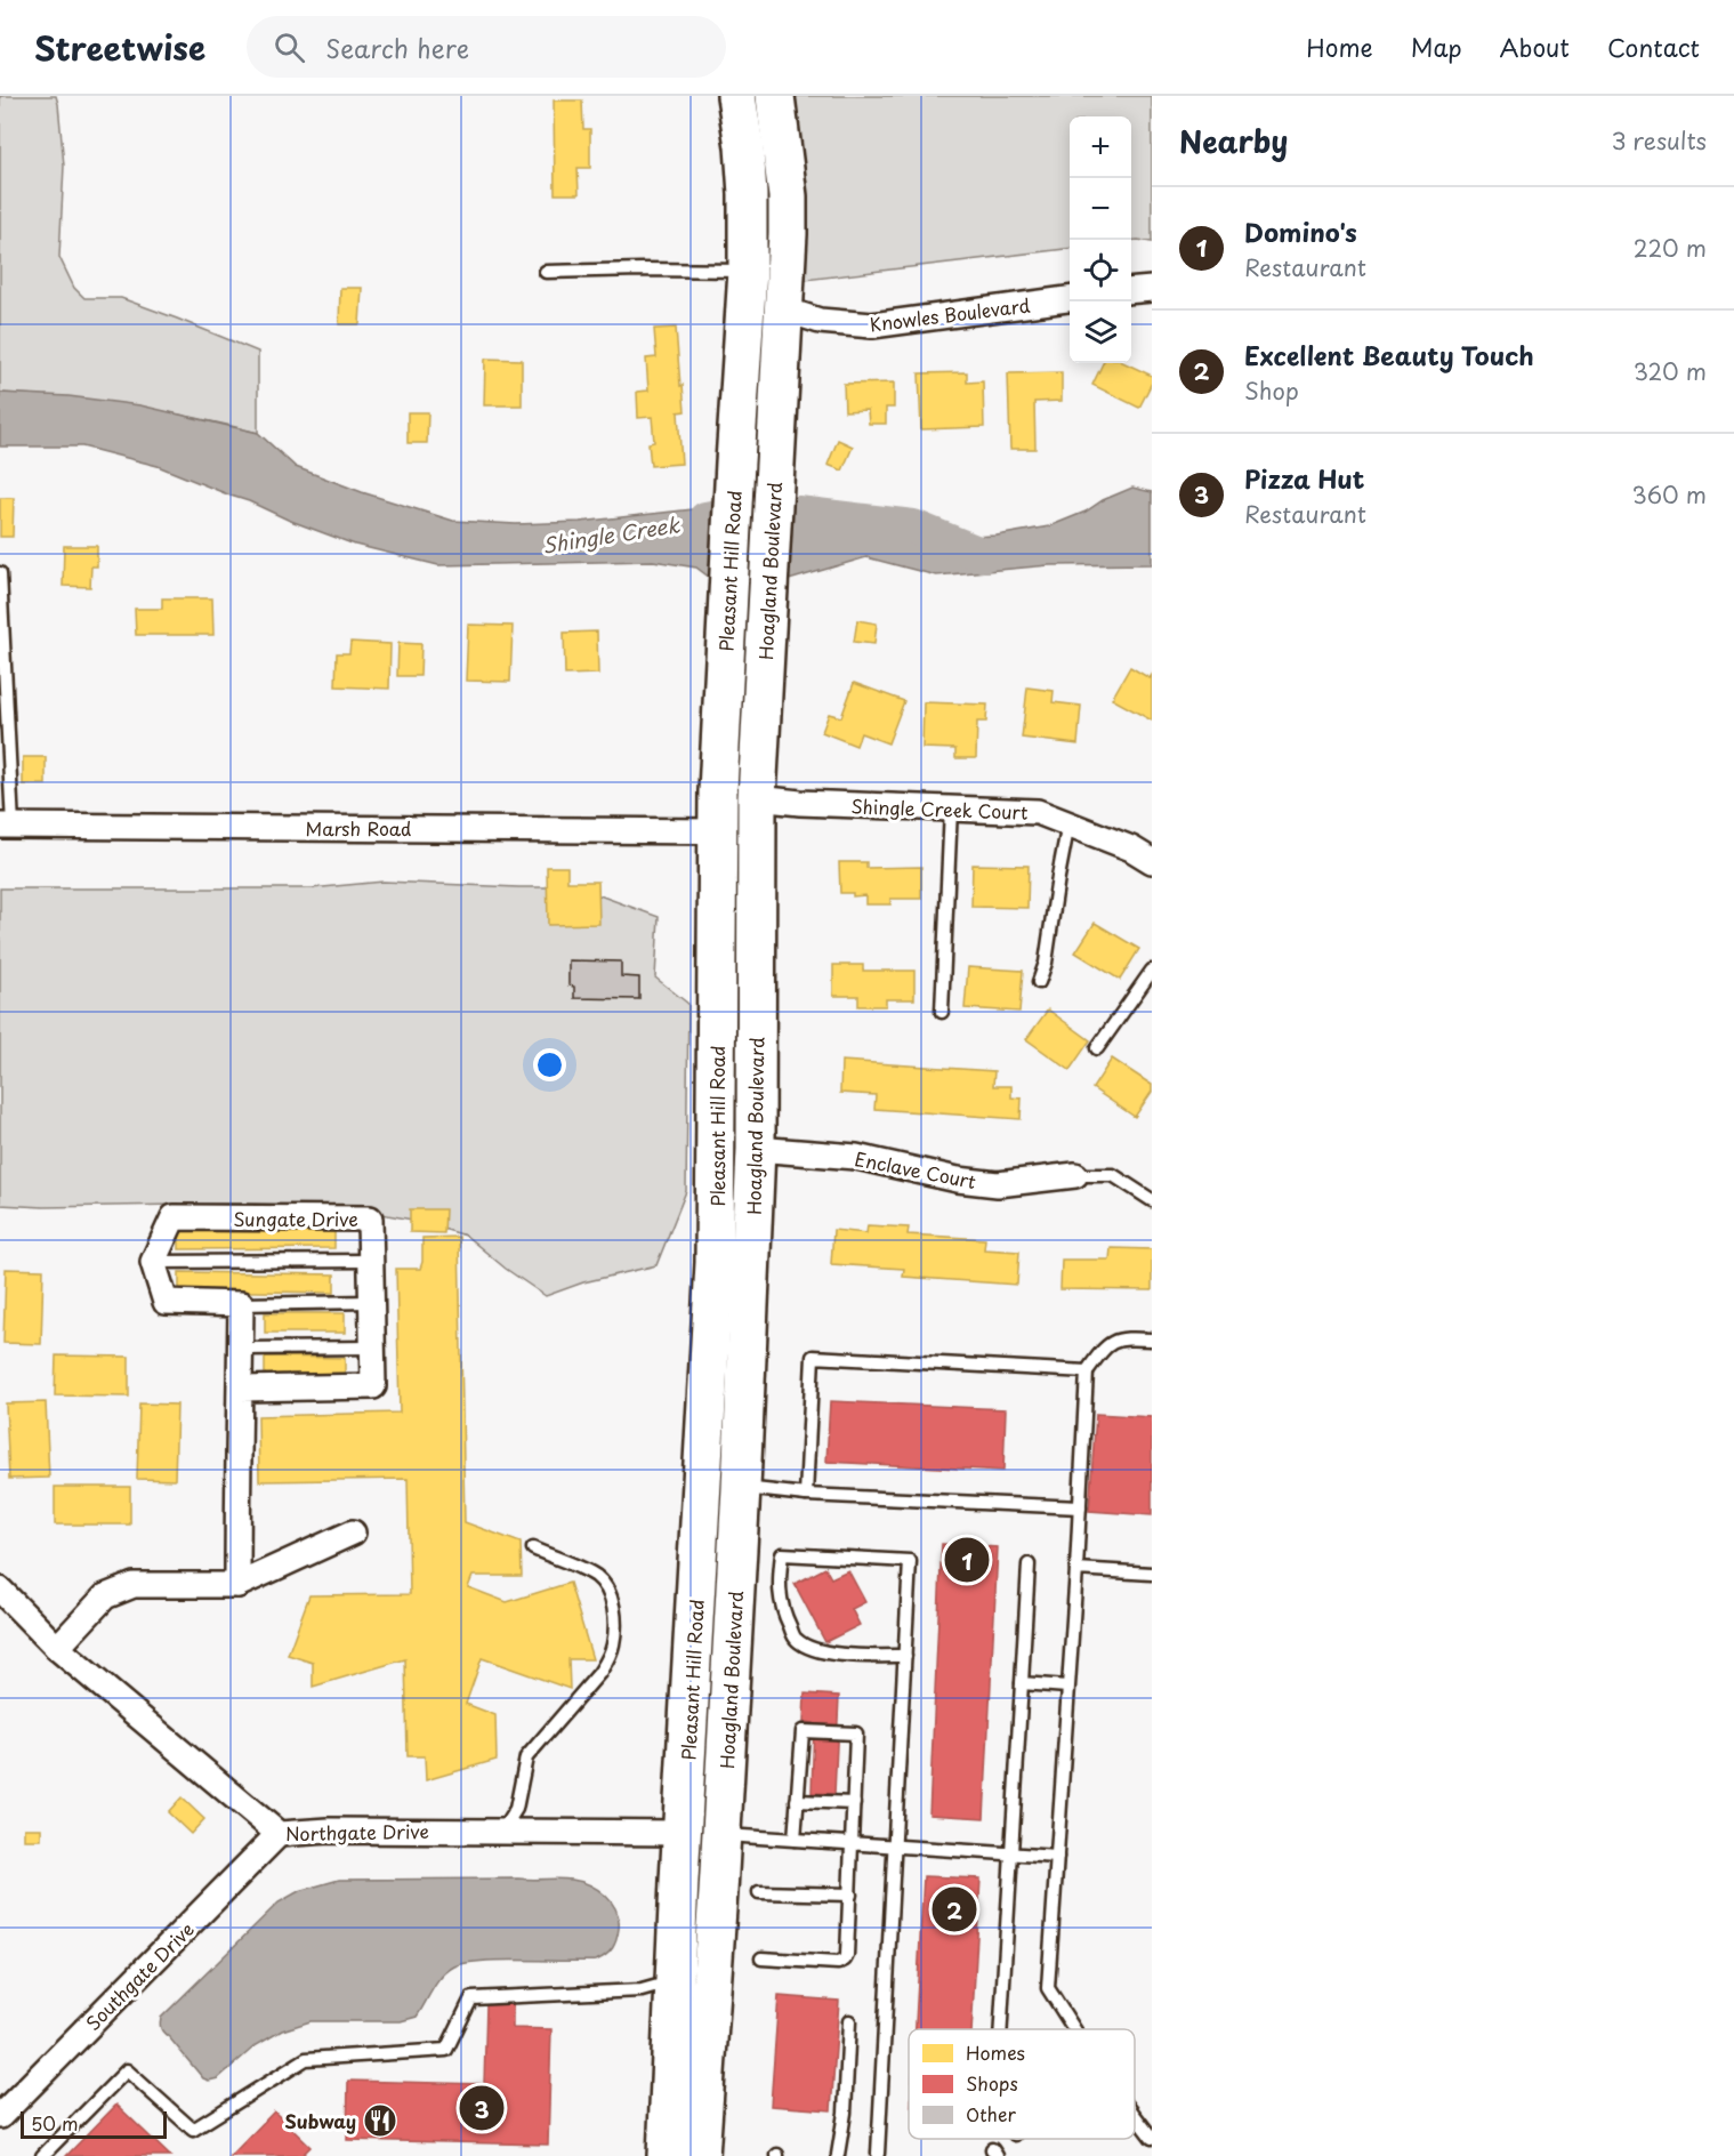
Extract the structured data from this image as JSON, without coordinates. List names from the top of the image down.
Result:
{
  "streets": {
    "main road": ["Pleasant Hill Road", "Hoagland Boulevard"],
    "street": [
      "Knowles Boulevard",
      "Shingle Creek Court",
      "Marsh Road",
      "Enclave Court",
      "Sungate Drive",
      "Northgate Drive",
      "Southgate Drive"
    ]
  },
  "crossings": [
    ["Knowles Boulevard", "Hoagland Boulevard"],
    ["Pleasant Hill Road", "Marsh Road"],
    ["Pleasant Hill Road", "Northgate Drive"],
    ["Hoagland Boulevard", "Shingle Creek Court"],
    ["Hoagland Boulevard", "Enclave Court"],
    ["Northgate Drive", "Southgate Drive"]
  ],
  "water": ["Shingle Creek"],
  "places": {
    "restaurant": ["Subway"]
  },
  "legend": ["Homes", "Shops", "Other"],
  "scale_bar": "50 m",
  "page": {
    "header": "Streetwise",
    "search": "Search here",
    "nav": [
      "Home",
      "Map",
      "About",
      "Contact"
    ],
    "heading": ["Nearby", "3 results"],
    "map_buttons": ["+", "−"],
    "list": [
      {
        "mark": "1",
        "name": "Domino's",
        "note": "Restaurant",
        "value": "220 m"
      },
      {
        "mark": "2",
        "name": "Excellent Beauty Touch",
        "note": "Shop",
        "value": "320 m"
      },
      {
        "mark": "3",
        "name": "Pizza Hut",
        "note": "Restaurant",
        "value": "360 m"
      }
    ],
    "pins": ["1", "2", "3"],
    "scale": "50 m"
  }
}
